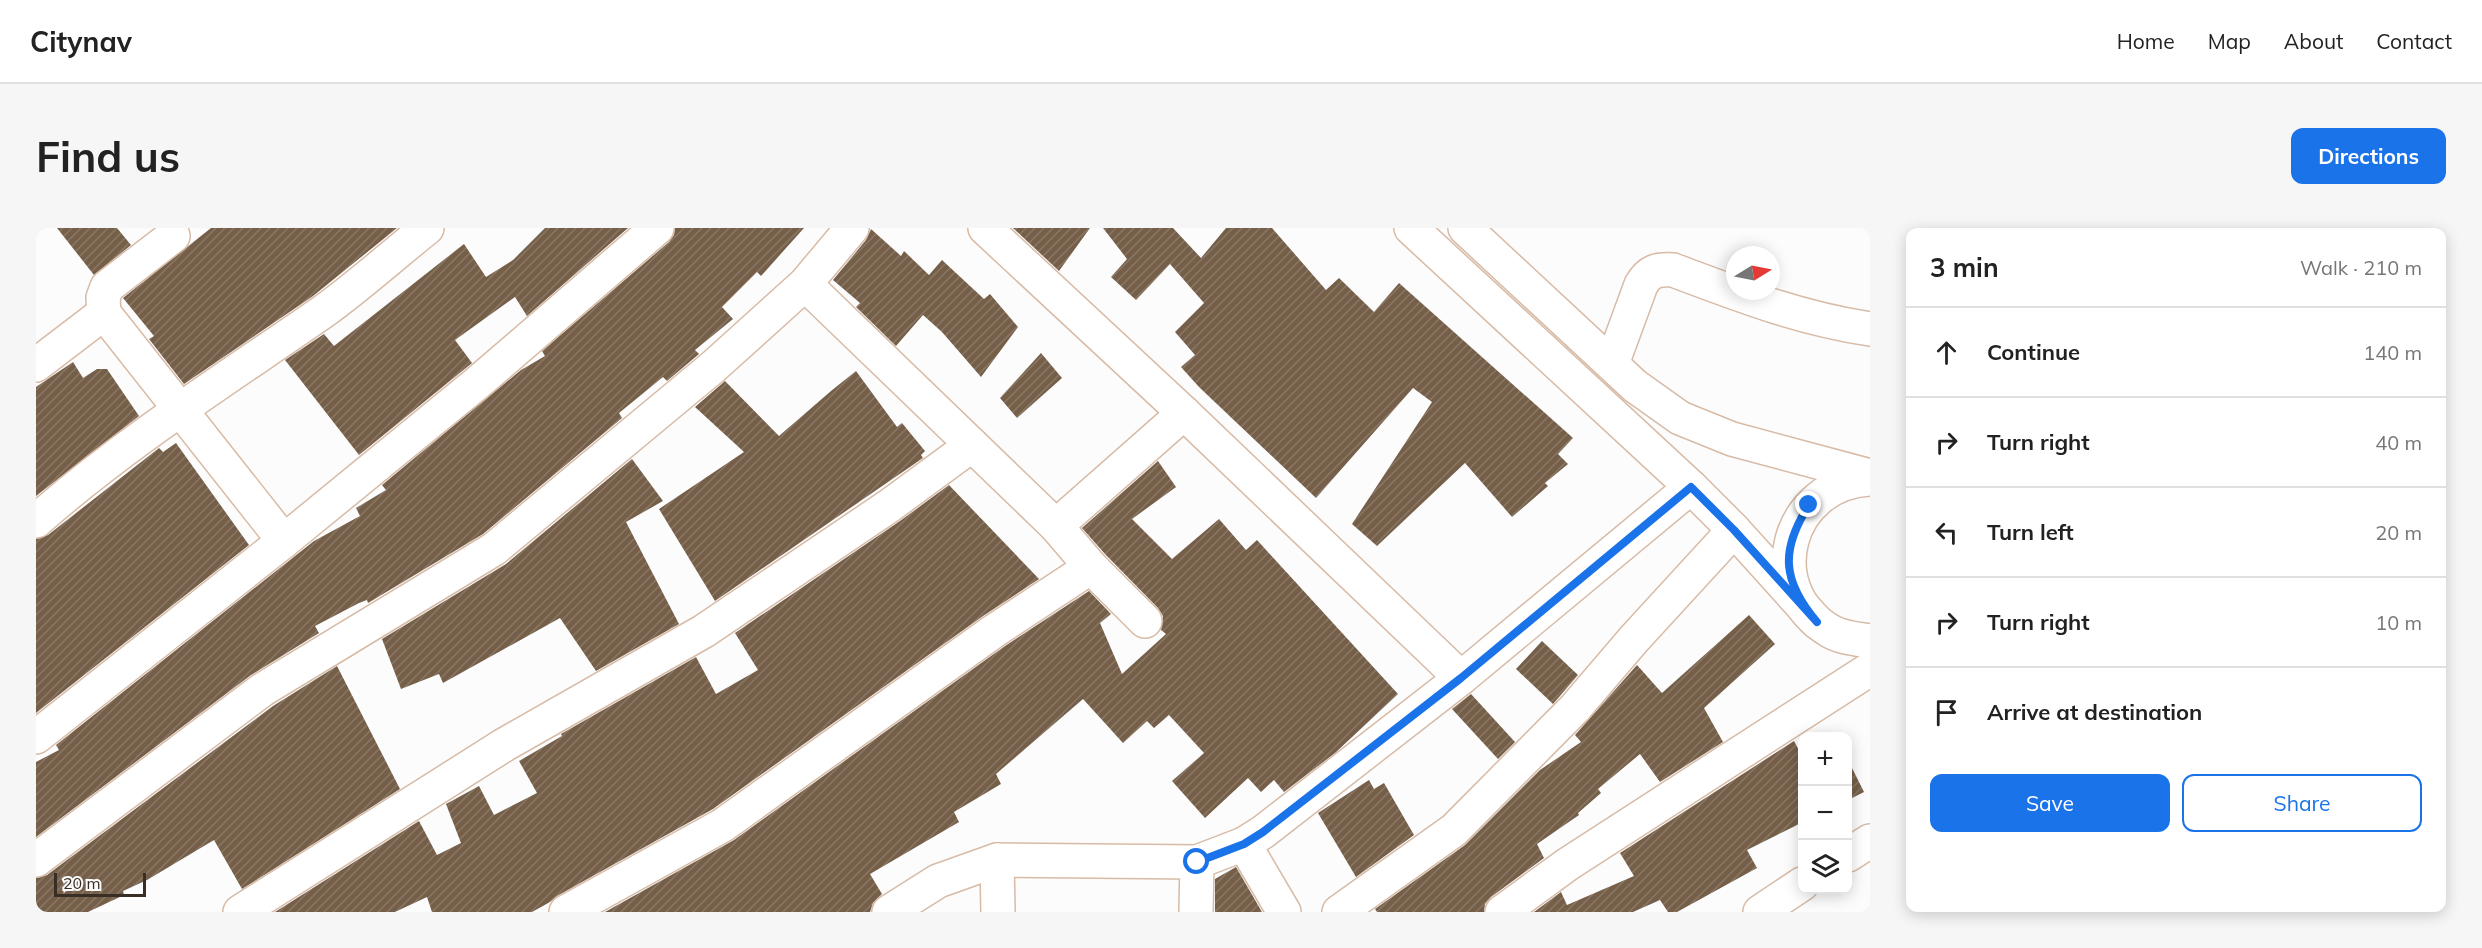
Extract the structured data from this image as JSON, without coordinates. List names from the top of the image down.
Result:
{
  "scale_bar": "20 m",
  "north": "right",
  "page": {
    "header": "Citynav",
    "nav": [
      "Home",
      "Map",
      "About",
      "Contact"
    ],
    "buttons": [
      "Directions",
      ["Save", "Share"]
    ],
    "title": "Find us",
    "heading": ["3 min", "Walk · 210 m"],
    "list": [
      ["Continue", "140 m"],
      ["Turn right", "40 m"],
      ["Turn left", "20 m"],
      ["Turn right", "10 m"],
      "Arrive at destination"
    ],
    "map_buttons": ["+", "−"],
    "scale": "20 m"
  }
}
